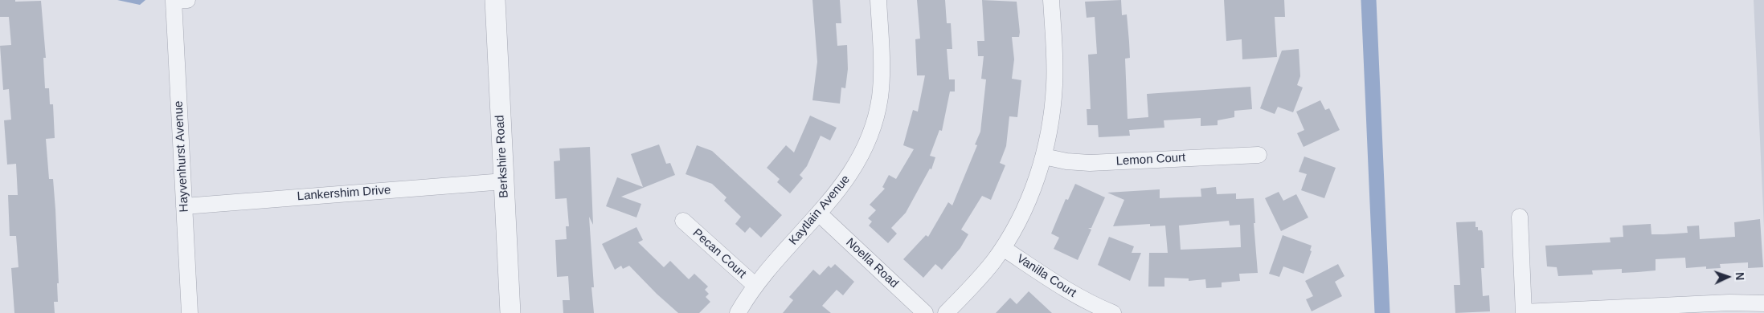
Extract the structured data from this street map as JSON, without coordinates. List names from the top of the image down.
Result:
{
  "streets": {
    "street": [
      "Hayvenhurst Avenue",
      "Berkshire Road",
      "Lemon Court",
      "Lankershim Drive",
      "Kaytlain Avenue",
      "Pecan Court",
      "Noella Road",
      "Vanilla Court"
    ]
  },
  "crossings": [
    ["Hayvenhurst Avenue", "Lankershim Drive"],
    ["Berkshire Road", "Lankershim Drive"],
    ["Kaytlain Avenue", "Pecan Court"],
    ["Kaytlain Avenue", "Noella Road"]
  ],
  "north": "right"
}
